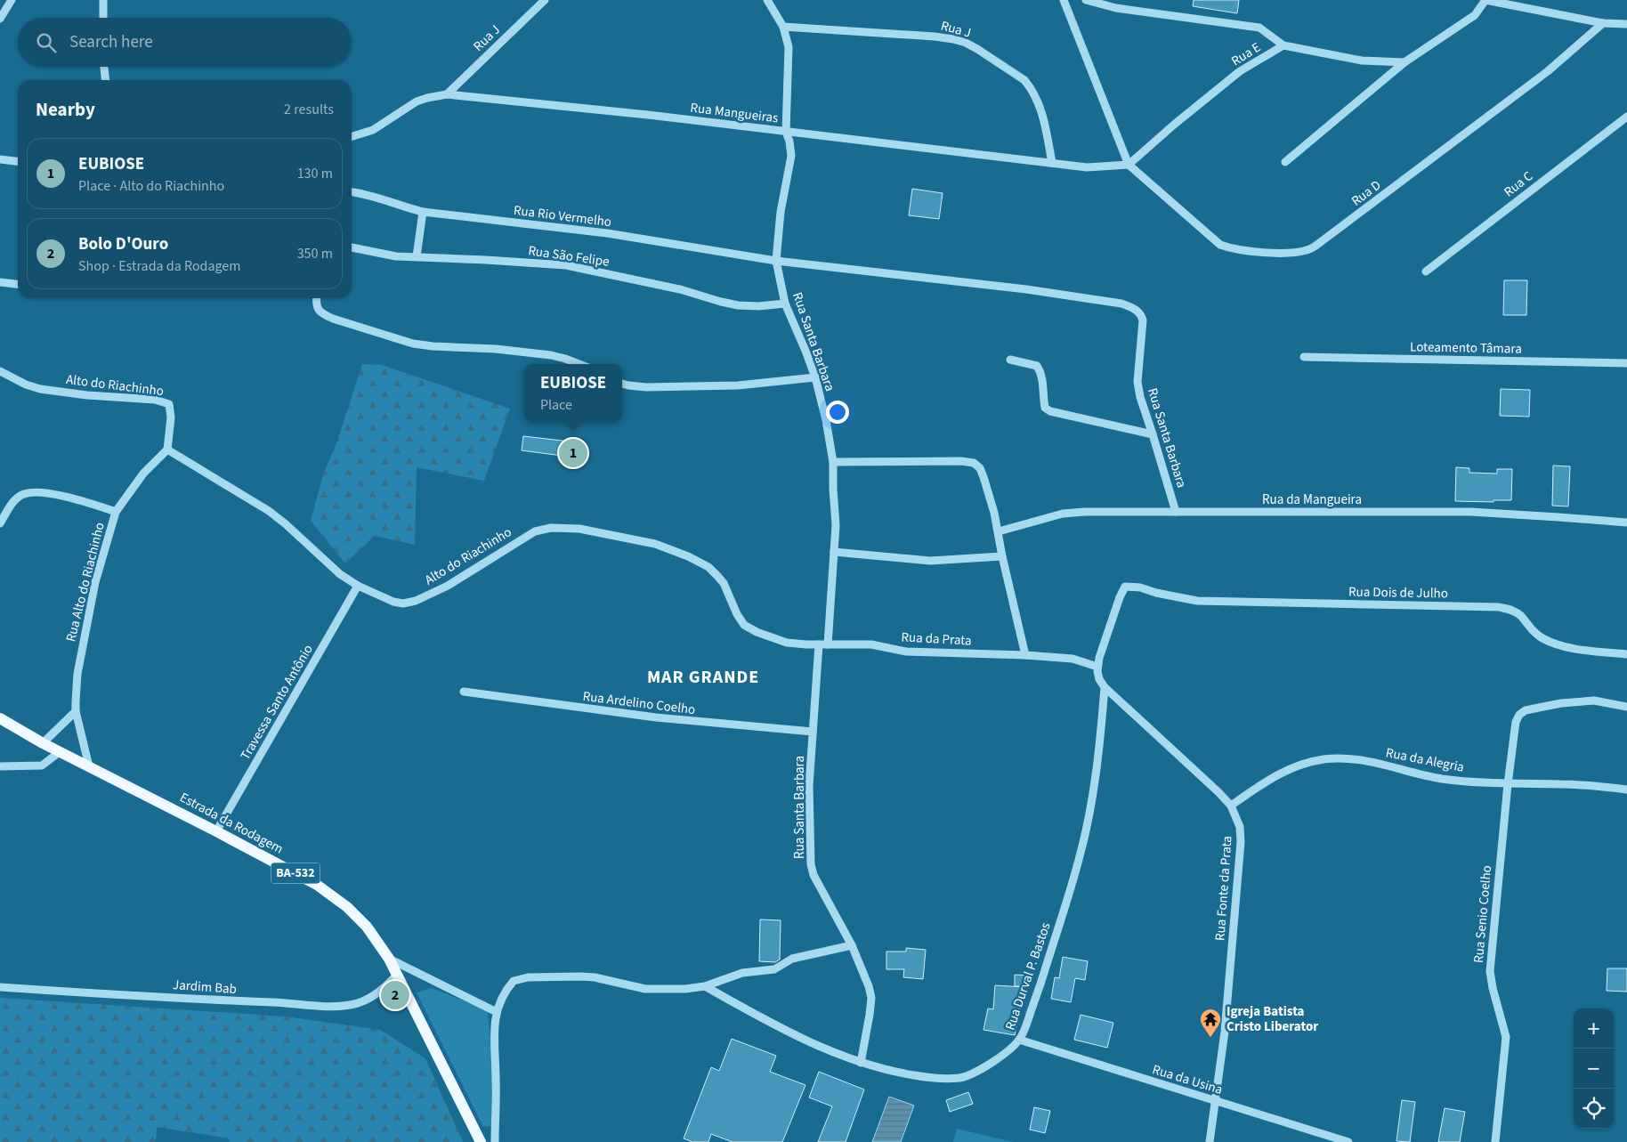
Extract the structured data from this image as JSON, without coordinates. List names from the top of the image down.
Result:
{
  "streets": {
    "main road": ["Estrada da Rodagem", "BA-532"],
    "street": [
      "Rua J",
      "Rua E",
      "Rua Mangueiras",
      "Rua C",
      "Rua D",
      "Rua Rio Vermelho",
      "Rua São Felipe",
      "Rua Santa Barbara",
      "Loteamento Tâmara",
      "Alto do Riachinho",
      "Rua da Mangueira",
      "Rua Alto do Riachinho",
      "Rua Dois de Julho",
      "Rua da Prata",
      "Travessa Santo Antônio",
      "Rua Ardelino Coelho",
      "Rua da Alegria",
      "Rua Fonte da Prata",
      "Rua Senio Coelho",
      "Rua Durval P. Bastos",
      "Jardim Bab",
      "Rua da Usina"
    ]
  },
  "crossings": [
    ["Rua J", "Rua Mangueiras"],
    ["Rua E", "Rua Mangueiras"],
    ["Rua E", "Rua D"],
    ["Rua Mangueiras", "Rua D"],
    ["Rua Rio Vermelho", "Rua Santa Barbara"],
    ["Rua São Felipe", "Rua Santa Barbara"],
    ["Rua Santa Barbara", "Alto do Riachinho"],
    ["Rua Santa Barbara", "Rua da Mangueira"],
    ["Rua Santa Barbara", "Rua da Prata"],
    ["Rua Santa Barbara", "Rua Ardelino Coelho"],
    ["Rua Santa Barbara", "Rua Durval P. Bastos"],
    ["Alto do Riachinho", "Rua Alto do Riachinho"],
    ["Alto do Riachinho", "Rua da Prata"],
    ["Alto do Riachinho", "Travessa Santo Antônio"],
    ["Rua Alto do Riachinho", "Estrada da Rodagem"],
    ["Rua Dois de Julho", "Rua Fonte da Prata"],
    ["Travessa Santo Antônio", "Estrada da Rodagem"],
    ["Rua da Alegria", "Rua Fonte da Prata"],
    ["Rua da Alegria", "Rua Senio Coelho"],
    ["Estrada da Rodagem", "Jardim Bab"],
    ["Rua Fonte da Prata", "Rua Durval P. Bastos"],
    ["Rua Fonte da Prata", "Rua da Usina"],
    ["Rua Durval P. Bastos", "Rua da Usina"]
  ],
  "districts": ["MAR GRANDE"],
  "places": {
    "temple": ["Igreja Batista Cristo Liberator"]
  },
  "page": {
    "search": "Search here",
    "heading": ["Nearby", "2 results"],
    "list": [
      {
        "mark": "1",
        "name": "EUBIOSE",
        "note": "Place · Alto do Riachinho",
        "value": "130 m"
      },
      {
        "mark": "2",
        "name": "Bolo D'Ouro",
        "note": "Shop · Estrada da Rodagem",
        "value": "350 m"
      }
    ],
    "popup": ["EUBIOSE", "Place"],
    "pins": ["1", "2"],
    "map_buttons": ["+", "−"]
  }
}
